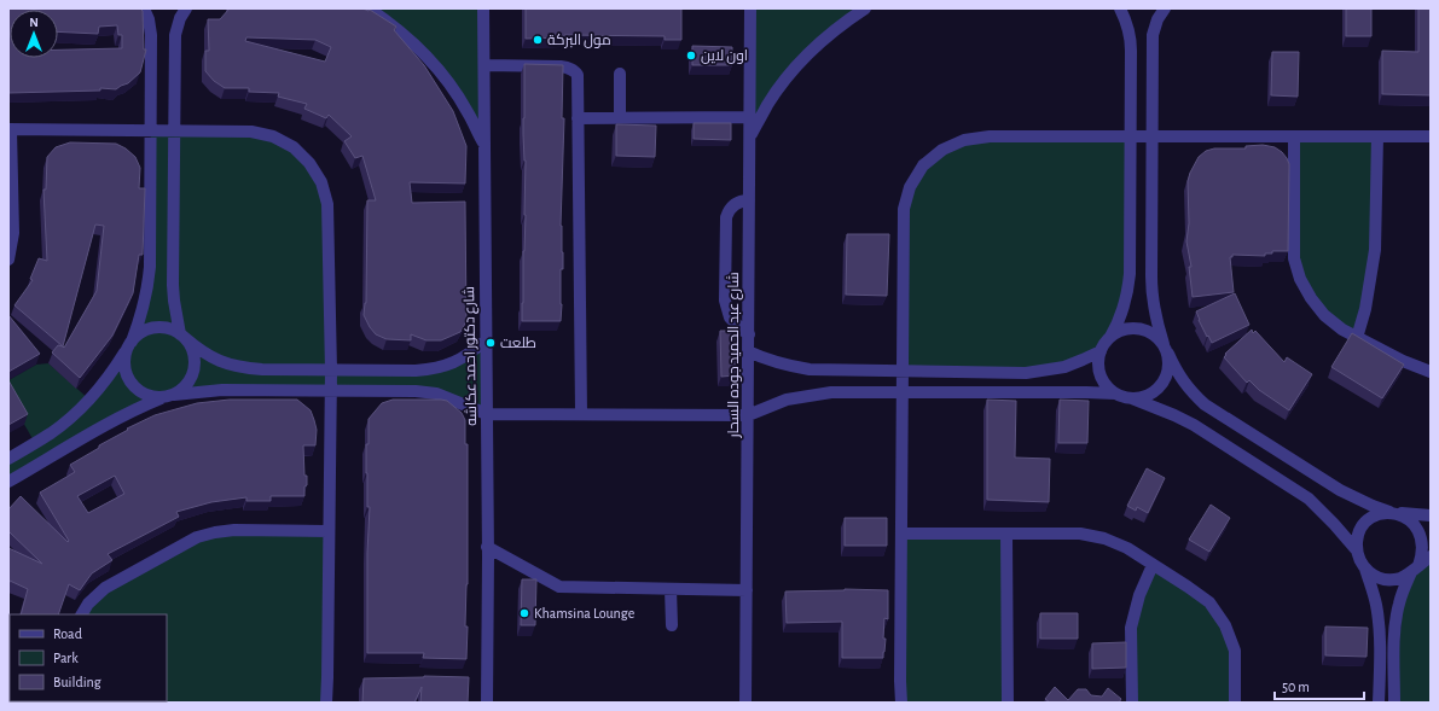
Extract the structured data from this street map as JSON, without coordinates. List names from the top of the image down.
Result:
{
  "streets": {
    "street": ["شارع عبد الحميد جوده السحار", "شارع دكتور احمد عكاشه"]
  },
  "places": [
    "مول البركة",
    "اون لاين",
    "طلعت",
    "Khamsina Lounge"
  ],
  "legend": ["Road", "Park", "Building"],
  "scale_bar": "50 m",
  "north": "top"
}
